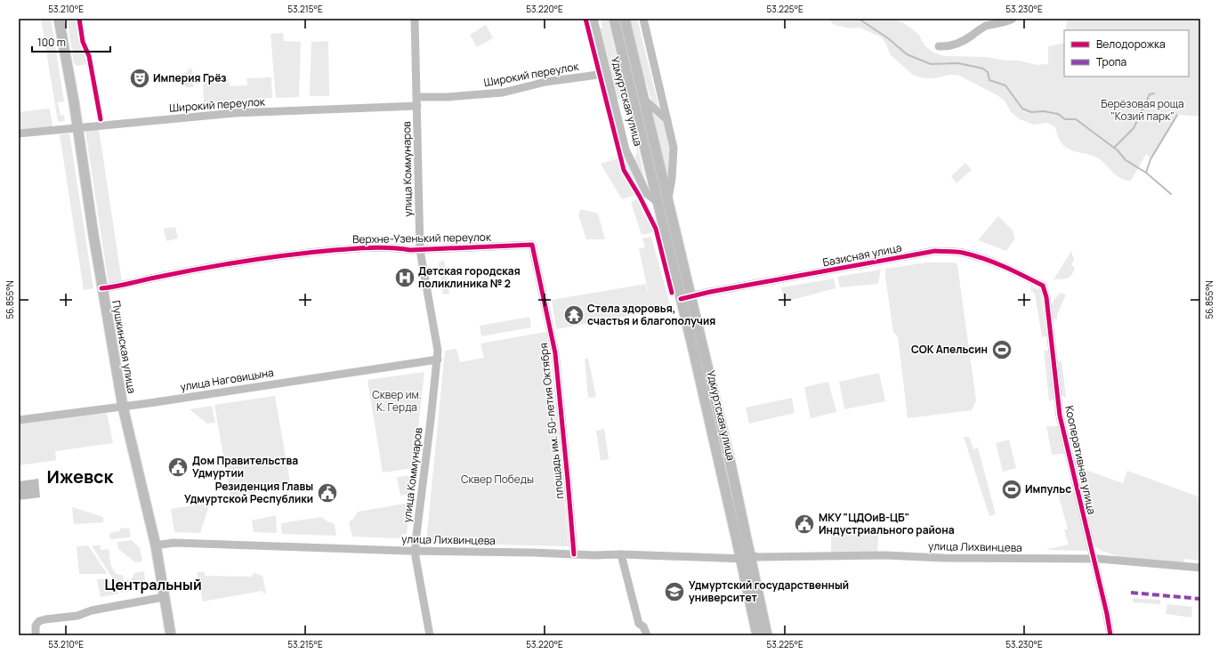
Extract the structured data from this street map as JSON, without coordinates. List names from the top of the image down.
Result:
{
  "streets": {
    "main road": ["Удмуртская улица", "Пушкинская улица"],
    "street": [
      "Широкий переулок",
      "улица Коммунаров",
      "Верхне-Узенький переулок",
      "Базисная улица",
      "улица Наговицына",
      "площадь им. 50-летия Октября",
      "Кооперативная улица",
      "улица Лихвинцева"
    ]
  },
  "crossings": [
    ["Широкий переулок", "Удмуртская улица"],
    ["Широкий переулок", "улица Коммунаров"],
    ["Широкий переулок", "Пушкинская улица"],
    ["Удмуртская улица", "Базисная улица"],
    ["Удмуртская улица", "улица Лихвинцева"],
    ["улица Коммунаров", "Верхне-Узенький переулок"],
    ["улица Коммунаров", "улица Наговицына"],
    ["улица Коммунаров", "улица Лихвинцева"],
    ["Верхне-Узенький переулок", "Пушкинская улица"],
    ["Верхне-Узенький переулок", "площадь им. 50-летия Октября"],
    ["Базисная улица", "Кооперативная улица"],
    ["Пушкинская улица", "улица Наговицына"],
    ["Пушкинская улица", "улица Лихвинцева"],
    ["площадь им. 50-летия Октября", "улица Лихвинцева"],
    ["Кооперативная улица", "улица Лихвинцева"]
  ],
  "districts": ["Ижевск", "Центральный"],
  "parks": ["Берёзовая роща \"Козий парк\"", "Сквер им. К. Герда", "Сквер Победы"],
  "places": {
    "theatre": ["Империя Грёз"],
    "hospital": ["Детская городская поликлиника № 2"],
    "temple": ["Стела здоровья, счастья и благополучия"],
    "sports": ["СОК Апельсин", "Импульс"],
    "public building": ["Дом Правительства Удмуртии", "Резиденция Главы Удмуртской Республики", "МКУ \"ЦДОиВ-ЦБ\" Индустриального района"],
    "school or university": ["Удмуртский государственный университет"]
  },
  "legend": ["Велодорожка", "Тропа"],
  "scale_bar": "100 m",
  "coordinates": [
    "53.210°E",
    "53.215°E",
    "53.220°E",
    "53.225°E",
    "53.230°E",
    "56.855°N"
  ]
}
